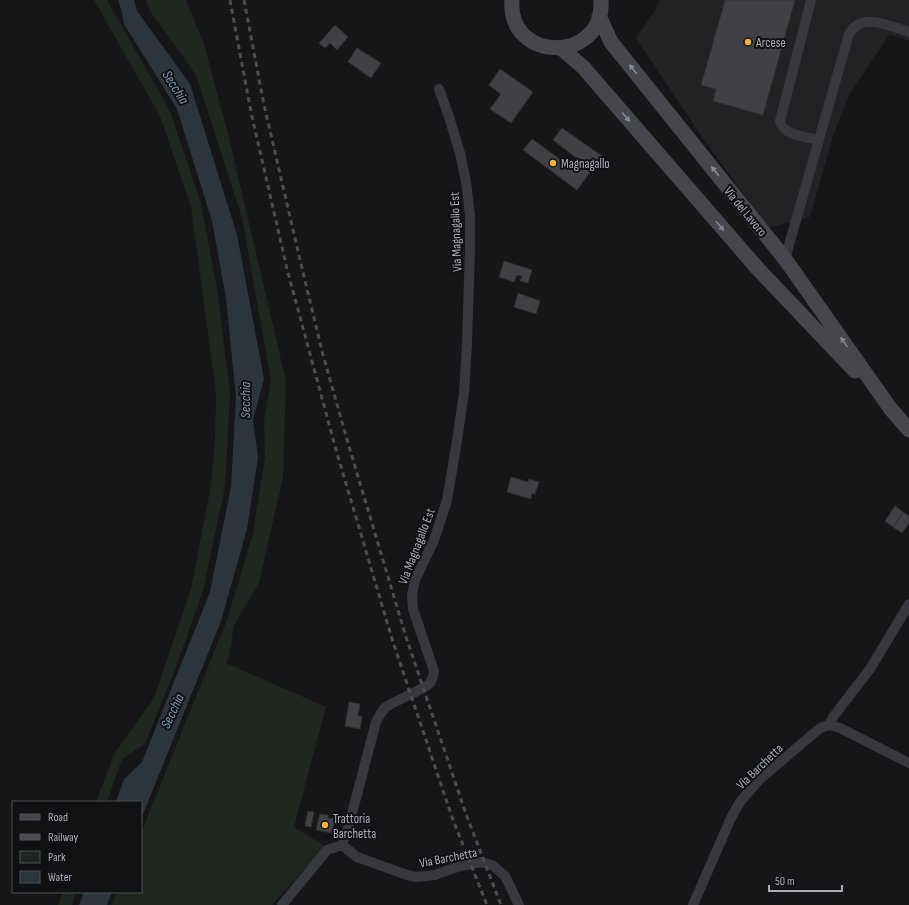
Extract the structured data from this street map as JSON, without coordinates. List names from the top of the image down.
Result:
{
  "streets": {
    "main road": ["Via del Lavoro"],
    "street": ["Via Magnagallo Est", "Via Barchetta"]
  },
  "crossings": [
    ["Via Magnagallo Est", "Via Barchetta"]
  ],
  "water": ["Secchia"],
  "places": ["Arcese", "Magnagallo", "Trattoria Barchetta"],
  "legend": [
    "Road",
    "Railway",
    "Park",
    "Water"
  ],
  "scale_bar": "50 m"
}
